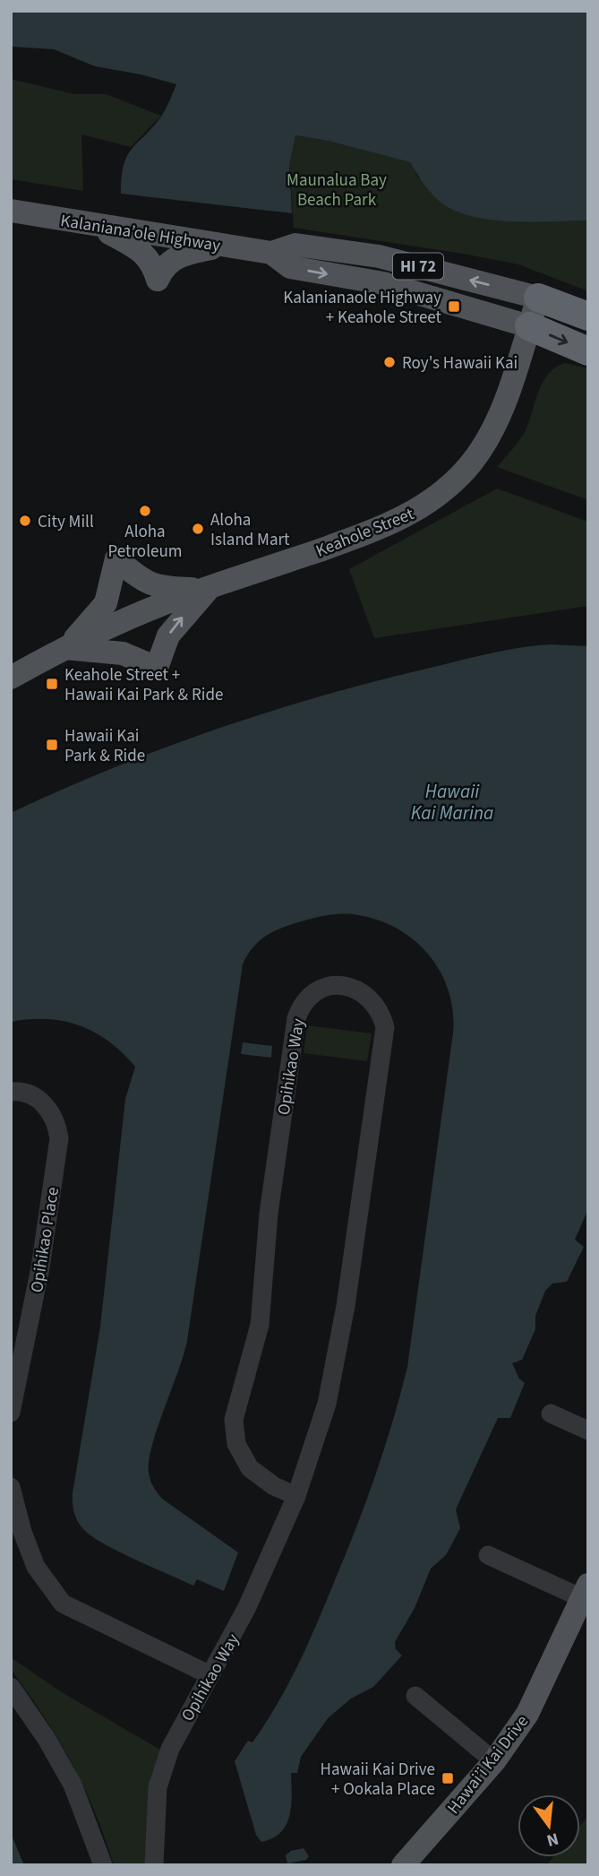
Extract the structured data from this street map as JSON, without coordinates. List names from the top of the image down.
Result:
{
  "streets": {
    "highway": ["Kalaniana’ole Highway", "HI 72"],
    "main road": ["Keahole Street", "Hawai’i Kai Drive"],
    "street": ["Opihikao Way", "Opihikao Place"]
  },
  "crossings": [
    ["Kalaniana’ole Highway", "Keahole Street"]
  ],
  "water": ["Hawaii Kai Marina"],
  "parks": ["Maunalua Bay Beach Park"],
  "places": {
    "transit": [
      "Kalanianaole Highway + Keahole Street",
      "Keahole Street + Hawaii Kai Park & Ride",
      "Hawaii Kai Park & Ride",
      "Hawaii Kai Drive + Ookala Place"
    ],
    "other": [
      "Roy's Hawaii Kai",
      "Aloha Petroleum",
      "City Mill",
      "Aloha Island Mart"
    ]
  },
  "north": "bottom"
}
